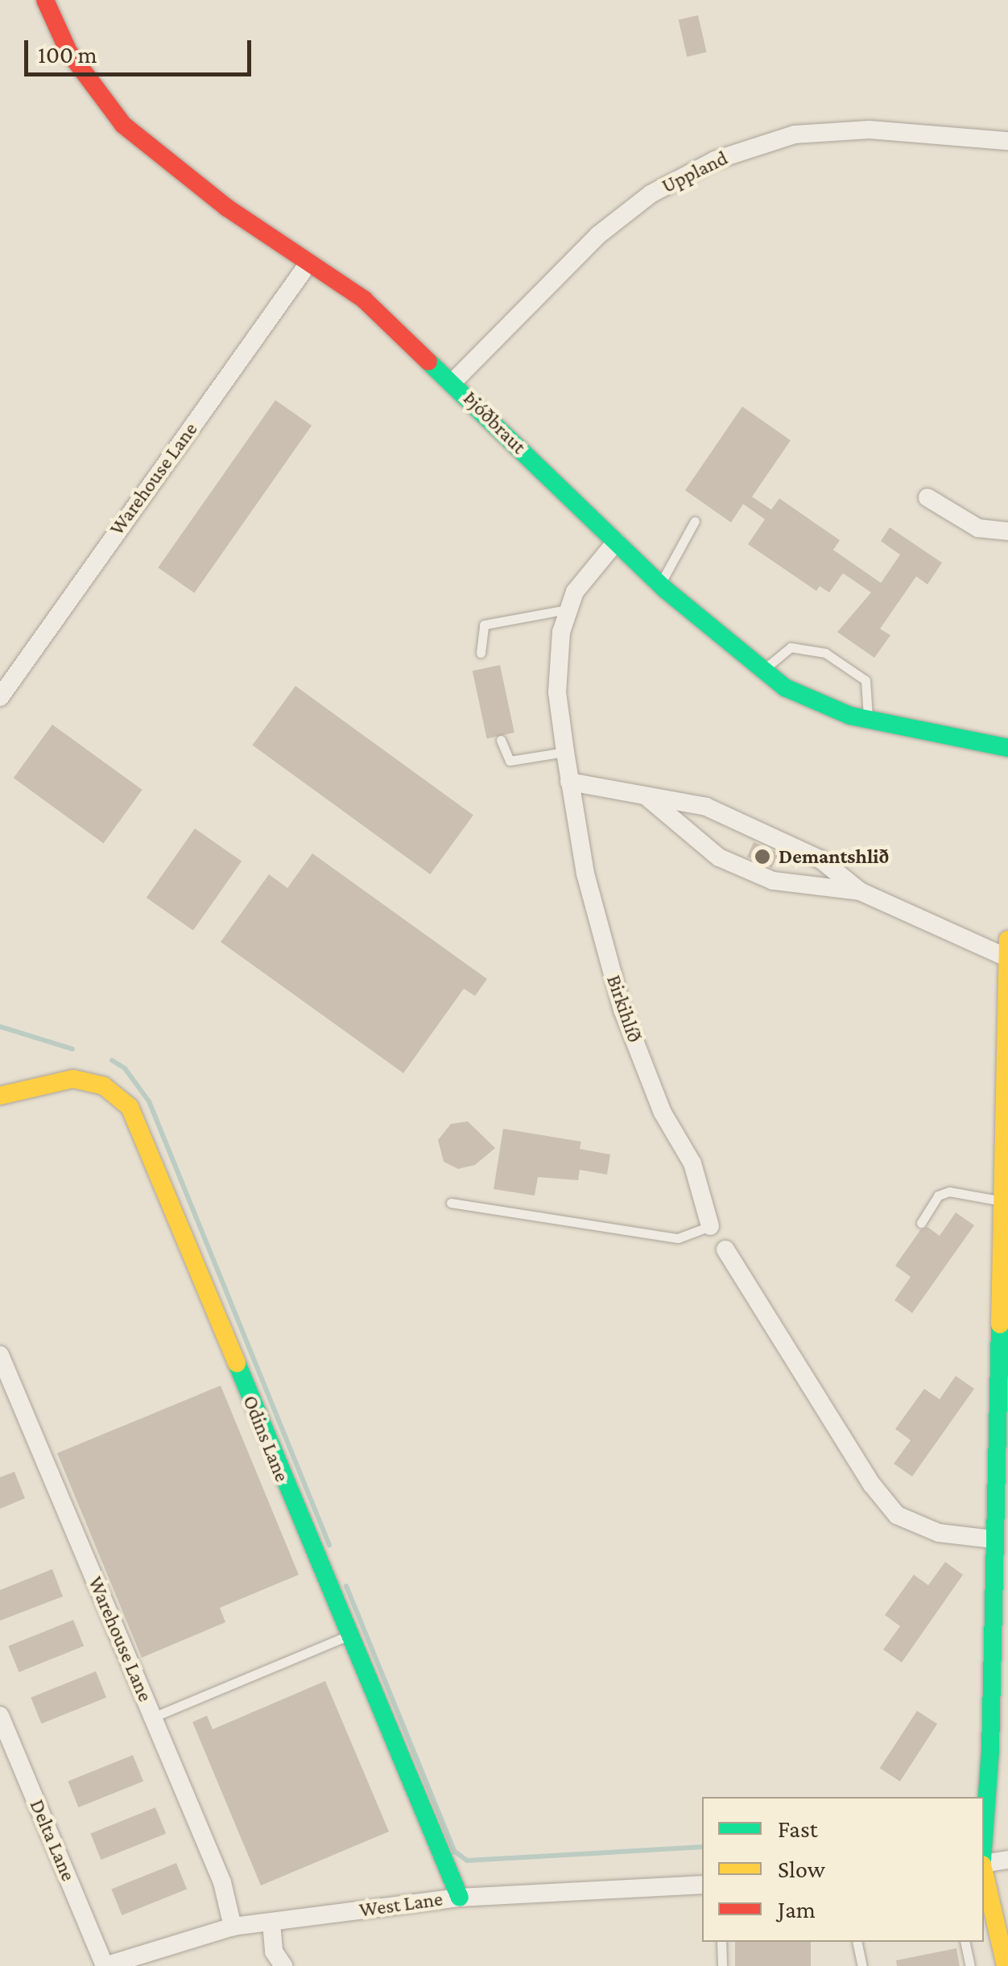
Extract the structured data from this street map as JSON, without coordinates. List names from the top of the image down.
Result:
{
  "streets": {
    "street": [
      "Uppland",
      "Þjóðbraut",
      "Warehouse Lane",
      "Birkihlíð",
      "Odins Lane",
      "Delta Lane",
      "West Lane"
    ]
  },
  "crossings": [
    ["Uppland", "Þjóðbraut"],
    ["Þjóðbraut", "Warehouse Lane"],
    ["Þjóðbraut", "Birkihlíð"],
    ["Warehouse Lane", "West Lane"],
    ["Odins Lane", "West Lane"],
    ["Delta Lane", "West Lane"]
  ],
  "places": ["Demantshlið"],
  "legend": ["Fast", "Slow", "Jam"],
  "scale_bar": "100 m"
}
